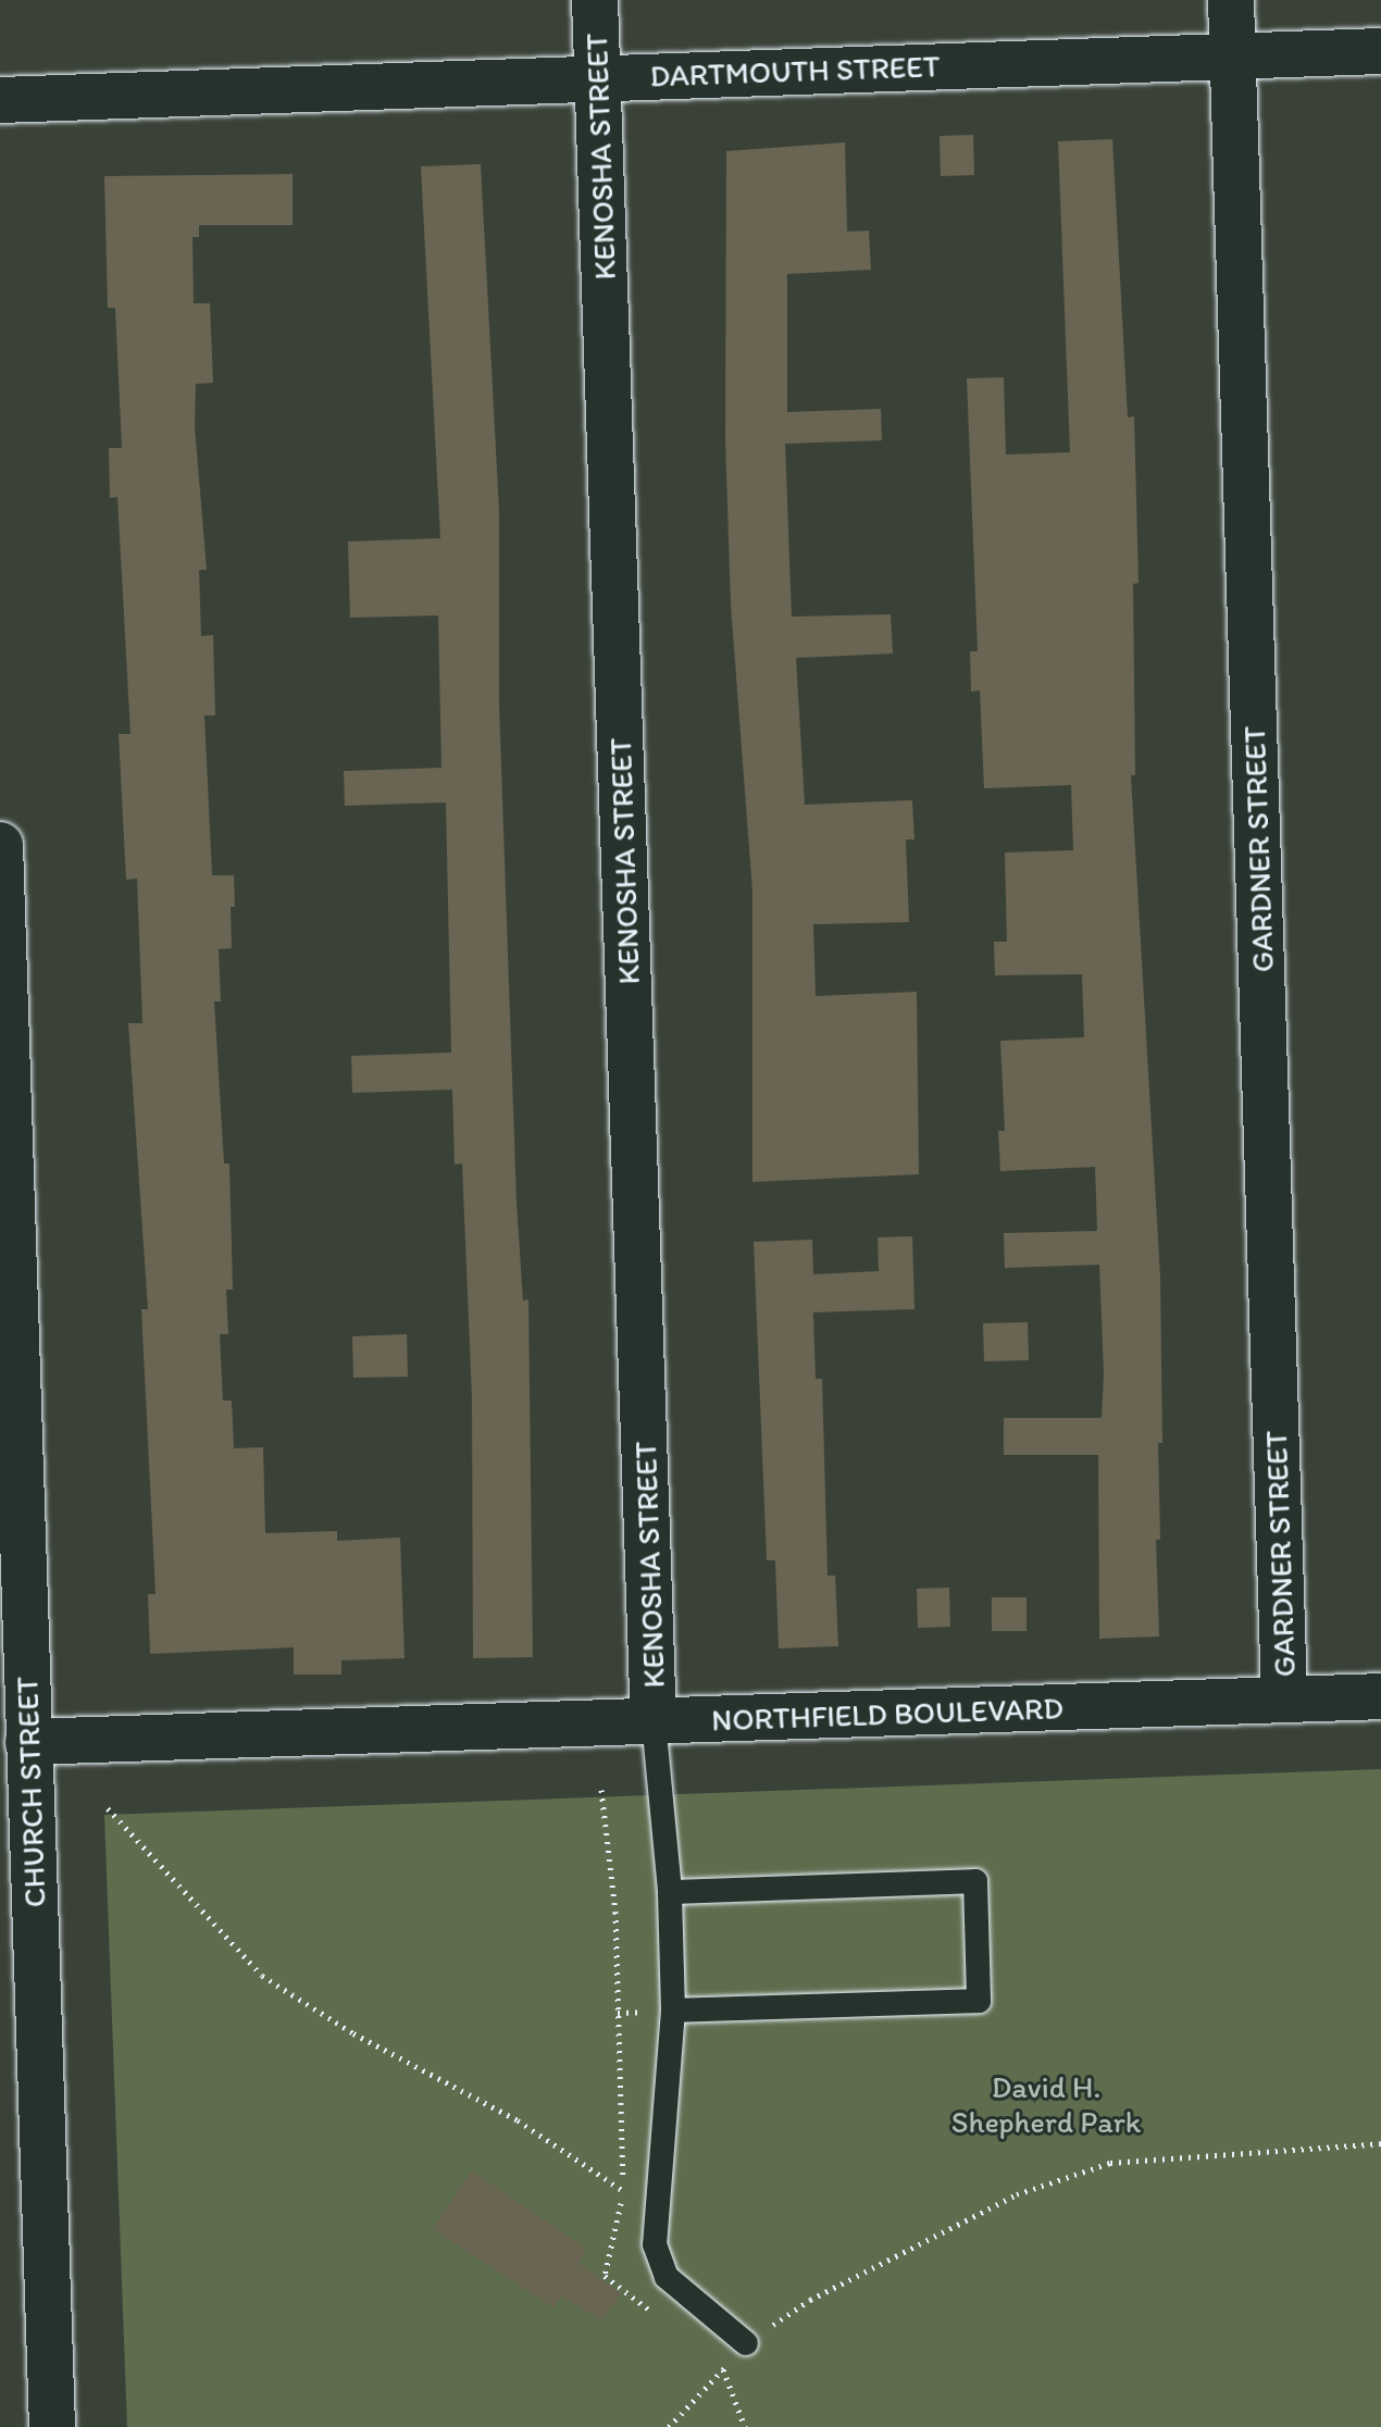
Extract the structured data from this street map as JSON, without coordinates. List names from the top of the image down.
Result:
{
  "streets": {
    "street": [
      "DARTMOUTH STREET",
      "KENOSHA STREET",
      "GARDNER STREET",
      "NORTHFIELD BOULEVARD",
      "CHURCH STREET"
    ]
  },
  "crossings": [
    ["DARTMOUTH STREET", "KENOSHA STREET"],
    ["DARTMOUTH STREET", "GARDNER STREET"],
    ["KENOSHA STREET", "NORTHFIELD BOULEVARD"],
    ["GARDNER STREET", "NORTHFIELD BOULEVARD"],
    ["NORTHFIELD BOULEVARD", "CHURCH STREET"]
  ],
  "parks": ["David H. Shepherd Park"]
}
